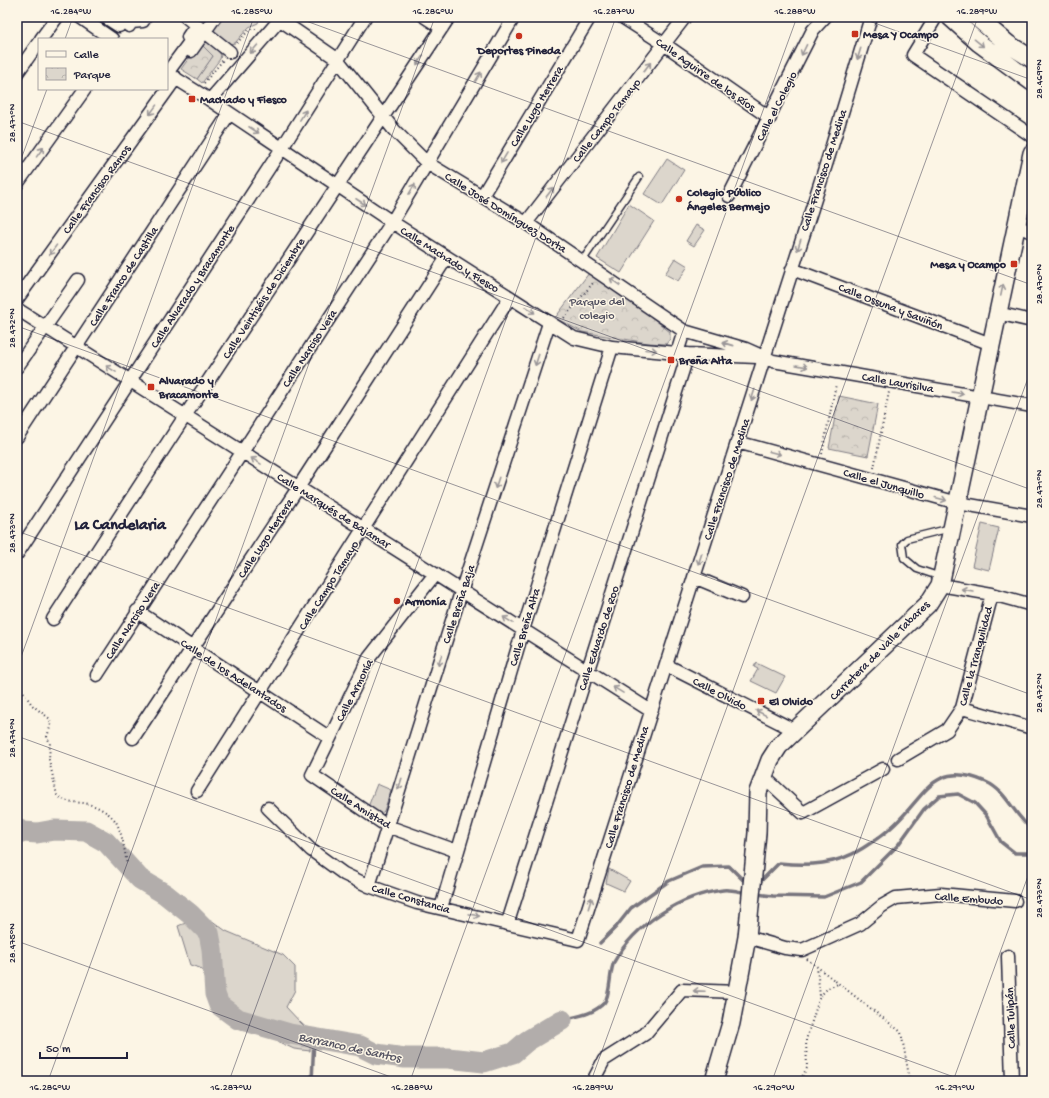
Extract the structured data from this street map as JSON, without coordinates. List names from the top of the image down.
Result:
{
  "streets": {
    "main road": ["Carretera de Valle Tabares"],
    "street": [
      "Calle Aguirre de los Ríos",
      "Calle Lugo Herrera",
      "Calle el Colegio",
      "Calle Campo Tamayo",
      "Calle Francisco de Medina",
      "Calle Francisco Ramos",
      "Calle José Domínguez Dorta",
      "Calle Machado y Fiesco",
      "Calle Franco de Castilla",
      "Calle Alvarado y Bracamonte",
      "Calle Veintiséis de Diciembre",
      "Calle Ossuna y Saviñón",
      "Calle Narciso Vera",
      "Calle Laurisilva",
      "Calle el Junquillo",
      "Calle Marqués de Bajamar",
      "Calle Breña Baja",
      "Calle Breña Alta",
      "Calle Eduardo de Roo",
      "Calle la Tranquilidad",
      "Calle de los Adelantados",
      "Calle Armonía",
      "Calle Olvido",
      "Calle Amistad",
      "Calle Constancia",
      "Calle Embudo",
      "Calle Tulipán"
    ]
  },
  "crossings": [
    ["Calle Aguirre de los Ríos", "Calle el Colegio"],
    ["Calle Aguirre de los Ríos", "Calle Campo Tamayo"],
    ["Calle Lugo Herrera", "Calle José Domínguez Dorta"],
    ["Calle Lugo Herrera", "Calle Machado y Fiesco"],
    ["Calle Lugo Herrera", "Calle Marqués de Bajamar"],
    ["Calle Lugo Herrera", "Calle de los Adelantados"],
    ["Calle Campo Tamayo", "Calle José Domínguez Dorta"],
    ["Calle Campo Tamayo", "Calle Machado y Fiesco"],
    ["Calle Campo Tamayo", "Calle Marqués de Bajamar"],
    ["Calle Campo Tamayo", "Calle de los Adelantados"],
    ["Calle Francisco de Medina", "Calle José Domínguez Dorta"],
    ["Calle Francisco de Medina", "Calle Machado y Fiesco"],
    ["Calle Francisco de Medina", "Calle Ossuna y Saviñón"],
    ["Calle Francisco de Medina", "Calle Laurisilva"],
    ["Calle Francisco de Medina", "Calle el Junquillo"],
    ["Calle Francisco de Medina", "Calle Marqués de Bajamar"],
    ["Calle Francisco de Medina", "Calle Olvido"],
    ["Calle Francisco de Medina", "Calle Constancia"],
    ["Calle Francisco Ramos", "Calle Machado y Fiesco"],
    ["Calle José Domínguez Dorta", "Calle Machado y Fiesco"],
    ["Calle José Domínguez Dorta", "Calle Alvarado y Bracamonte"],
    ["Calle José Domínguez Dorta", "Calle Veintiséis de Diciembre"],
    ["Calle José Domínguez Dorta", "Calle Narciso Vera"],
    ["Calle José Domínguez Dorta", "Calle Laurisilva"],
    ["Calle José Domínguez Dorta", "Calle Eduardo de Roo"],
    ["Calle Machado y Fiesco", "Calle Franco de Castilla"],
    ["Calle Machado y Fiesco", "Calle Alvarado y Bracamonte"],
    ["Calle Machado y Fiesco", "Calle Veintiséis de Diciembre"],
    ["Calle Machado y Fiesco", "Calle Narciso Vera"],
    ["Calle Machado y Fiesco", "Calle Laurisilva"],
    ["Calle Machado y Fiesco", "Calle Breña Baja"],
    ["Calle Machado y Fiesco", "Calle Breña Alta"],
    ["Calle Machado y Fiesco", "Calle Eduardo de Roo"],
    ["Calle Franco de Castilla", "Calle Marqués de Bajamar"],
    ["Calle Alvarado y Bracamonte", "Calle Marqués de Bajamar"],
    ["Calle Veintiséis de Diciembre", "Calle Marqués de Bajamar"],
    ["Calle Ossuna y Saviñón", "Carretera de Valle Tabares"],
    ["Calle Narciso Vera", "Calle Marqués de Bajamar"],
    ["Calle Narciso Vera", "Calle de los Adelantados"],
    ["Calle Laurisilva", "Carretera de Valle Tabares"],
    ["Calle el Junquillo", "Carretera de Valle Tabares"],
    ["Calle Marqués de Bajamar", "Calle Breña Baja"],
    ["Calle Marqués de Bajamar", "Calle Breña Alta"],
    ["Calle Marqués de Bajamar", "Calle Eduardo de Roo"],
    ["Calle Marqués de Bajamar", "Calle Armonía"],
    ["Calle Breña Baja", "Calle Amistad"],
    ["Calle Breña Baja", "Calle Constancia"],
    ["Calle Breña Alta", "Calle Amistad"],
    ["Calle Breña Alta", "Calle Constancia"],
    ["Calle Eduardo de Roo", "Calle Constancia"],
    ["Carretera de Valle Tabares", "Calle Olvido"],
    ["Calle de los Adelantados", "Calle Armonía"],
    ["Calle Armonía", "Calle Amistad"]
  ],
  "one_way": [
    "Calle el Colegio",
    "Calle Machado y Fiesco",
    "Calle Laurisilva",
    "Calle el Junquillo",
    "Calle Marqués de Bajamar",
    "Calle Breña Baja",
    "Calle Olvido"
  ],
  "districts": ["La Candelaria"],
  "water": ["Barranco de Santos"],
  "parks": ["Parque del colegio"],
  "places": {
    "transit": [
      "Mesa Y Ocampo",
      "Machado y Fiesco",
      "Mesa y Ocampo",
      "Breña Alta",
      "Alvarado y Bracamonte",
      "El Olvido"
    ],
    "other": ["Deportes Pineda", "Colegio Público Ángeles Bermejo", "Armonía"]
  },
  "legend": ["Calle", "Parque"],
  "scale_bar": "50 m",
  "coordinates": [
    "16.284°W",
    "16.285°W",
    "16.286°W",
    "16.287°W",
    "16.288°W",
    "16.289°W",
    "28.469°N",
    "28.471°N",
    "28.470°N",
    "28.472°N",
    "28.473°N",
    "28.474°N",
    "28.475°N",
    "16.290°W",
    "16.291°W"
  ]
}
